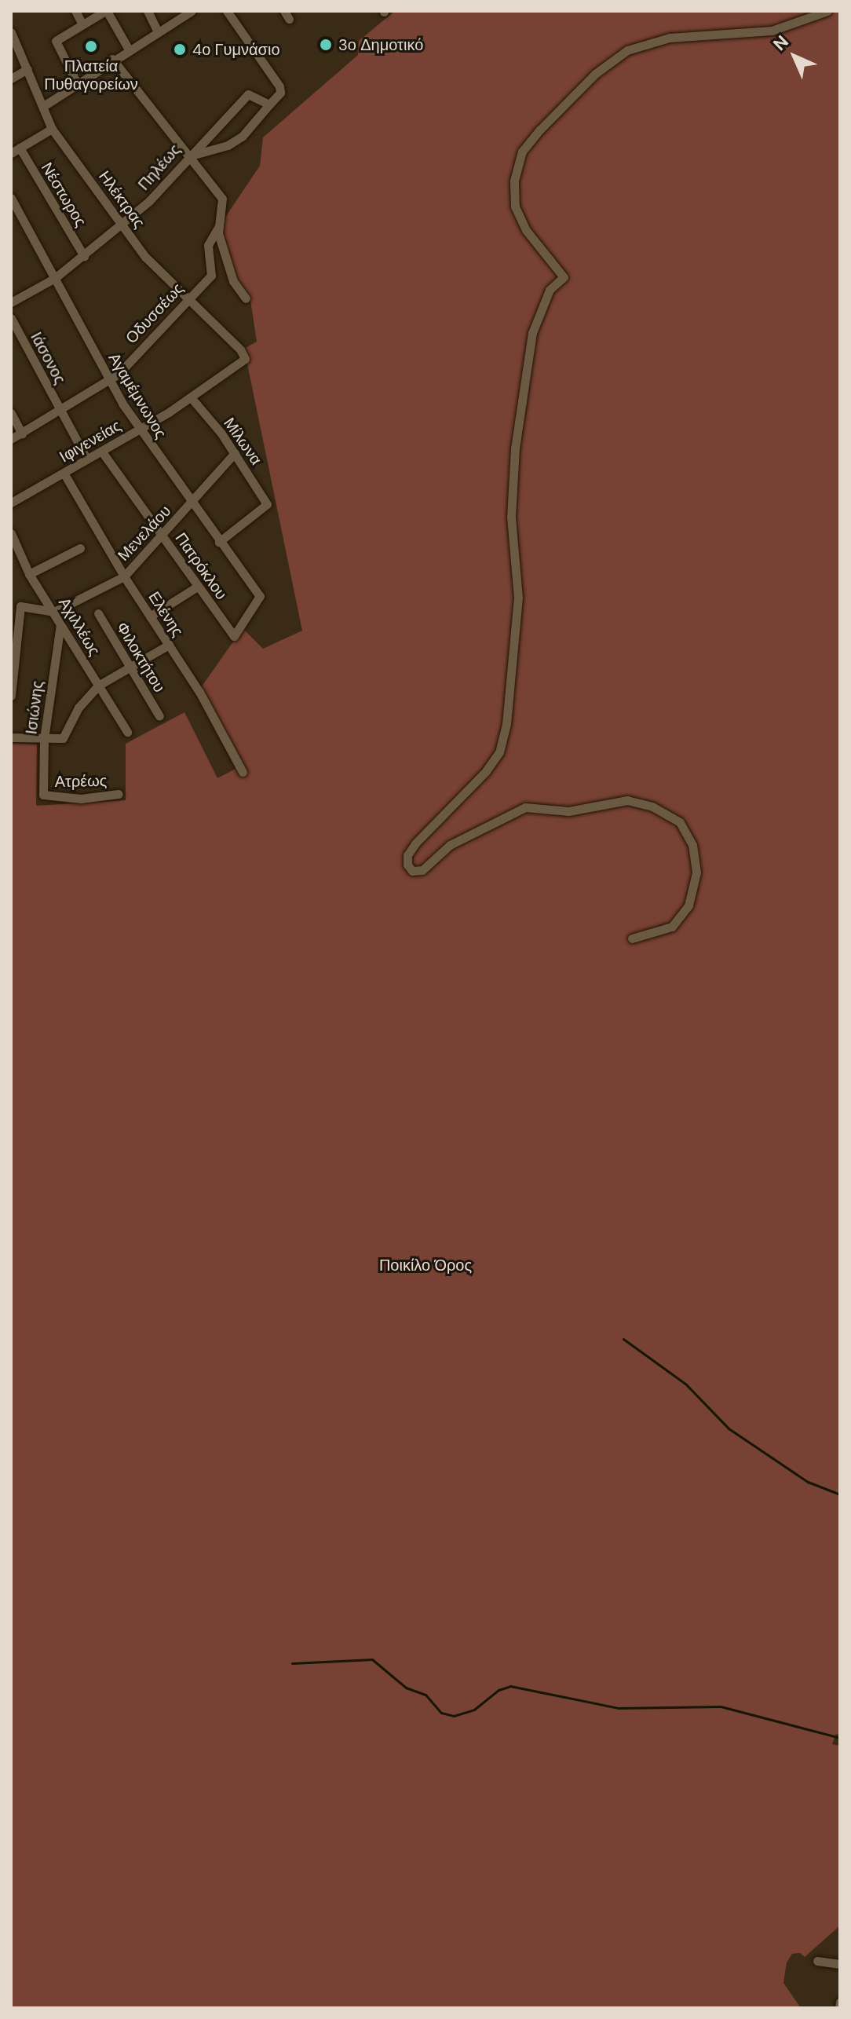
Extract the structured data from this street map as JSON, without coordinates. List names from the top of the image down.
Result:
{
  "streets": {
    "street": [
      "Πηλέως",
      "Νέστωρος",
      "Ηλέκτρας",
      "Οδυσσέως",
      "Ιάσονος",
      "Αγαμέμνωνος",
      "Ιφιγενείας",
      "Μίλωνα",
      "Μενελάου",
      "Πατρόκλου",
      "Ελένης",
      "Αχιλλέως",
      "Φιλοκτήτου",
      "Ισιώνης",
      "Ατρέως"
    ]
  },
  "crossings": [
    ["Πηλέως", "Νέστωρος"],
    ["Πηλέως", "Ηλέκτρας"],
    ["Πηλέως", "Αγαμέμνωνος"],
    ["Ηλέκτρας", "Οδυσσέως"],
    ["Ηλέκτρας", "Ιφιγενείας"],
    ["Οδυσσέως", "Ιάσονος"],
    ["Οδυσσέως", "Αγαμέμνωνος"],
    ["Ιάσονος", "Ιφιγενείας"],
    ["Αγαμέμνωνος", "Ιφιγενείας"],
    ["Αγαμέμνωνος", "Μίλωνα"],
    ["Αγαμέμνωνος", "Μενελάου"],
    ["Αγαμέμνωνος", "Πατρόκλου"],
    ["Ιφιγενείας", "Μίλωνα"],
    ["Ιφιγενείας", "Πατρόκλου"],
    ["Ιφιγενείας", "Ελένης"],
    ["Μίλωνα", "Μενελάου"],
    ["Μενελάου", "Πατρόκλου"],
    ["Μενελάου", "Ελένης"],
    ["Μενελάου", "Αχιλλέως"],
    ["Αχιλλέως", "Ισιώνης"],
    ["Ισιώνης", "Ατρέως"]
  ],
  "parks": ["Ποικίλο Όρος"],
  "places": ["3ο Δημοτικό", "Πλατεία Πυθαγορείων", "4ο Γυμνάσιο"],
  "north": "top left"
}
